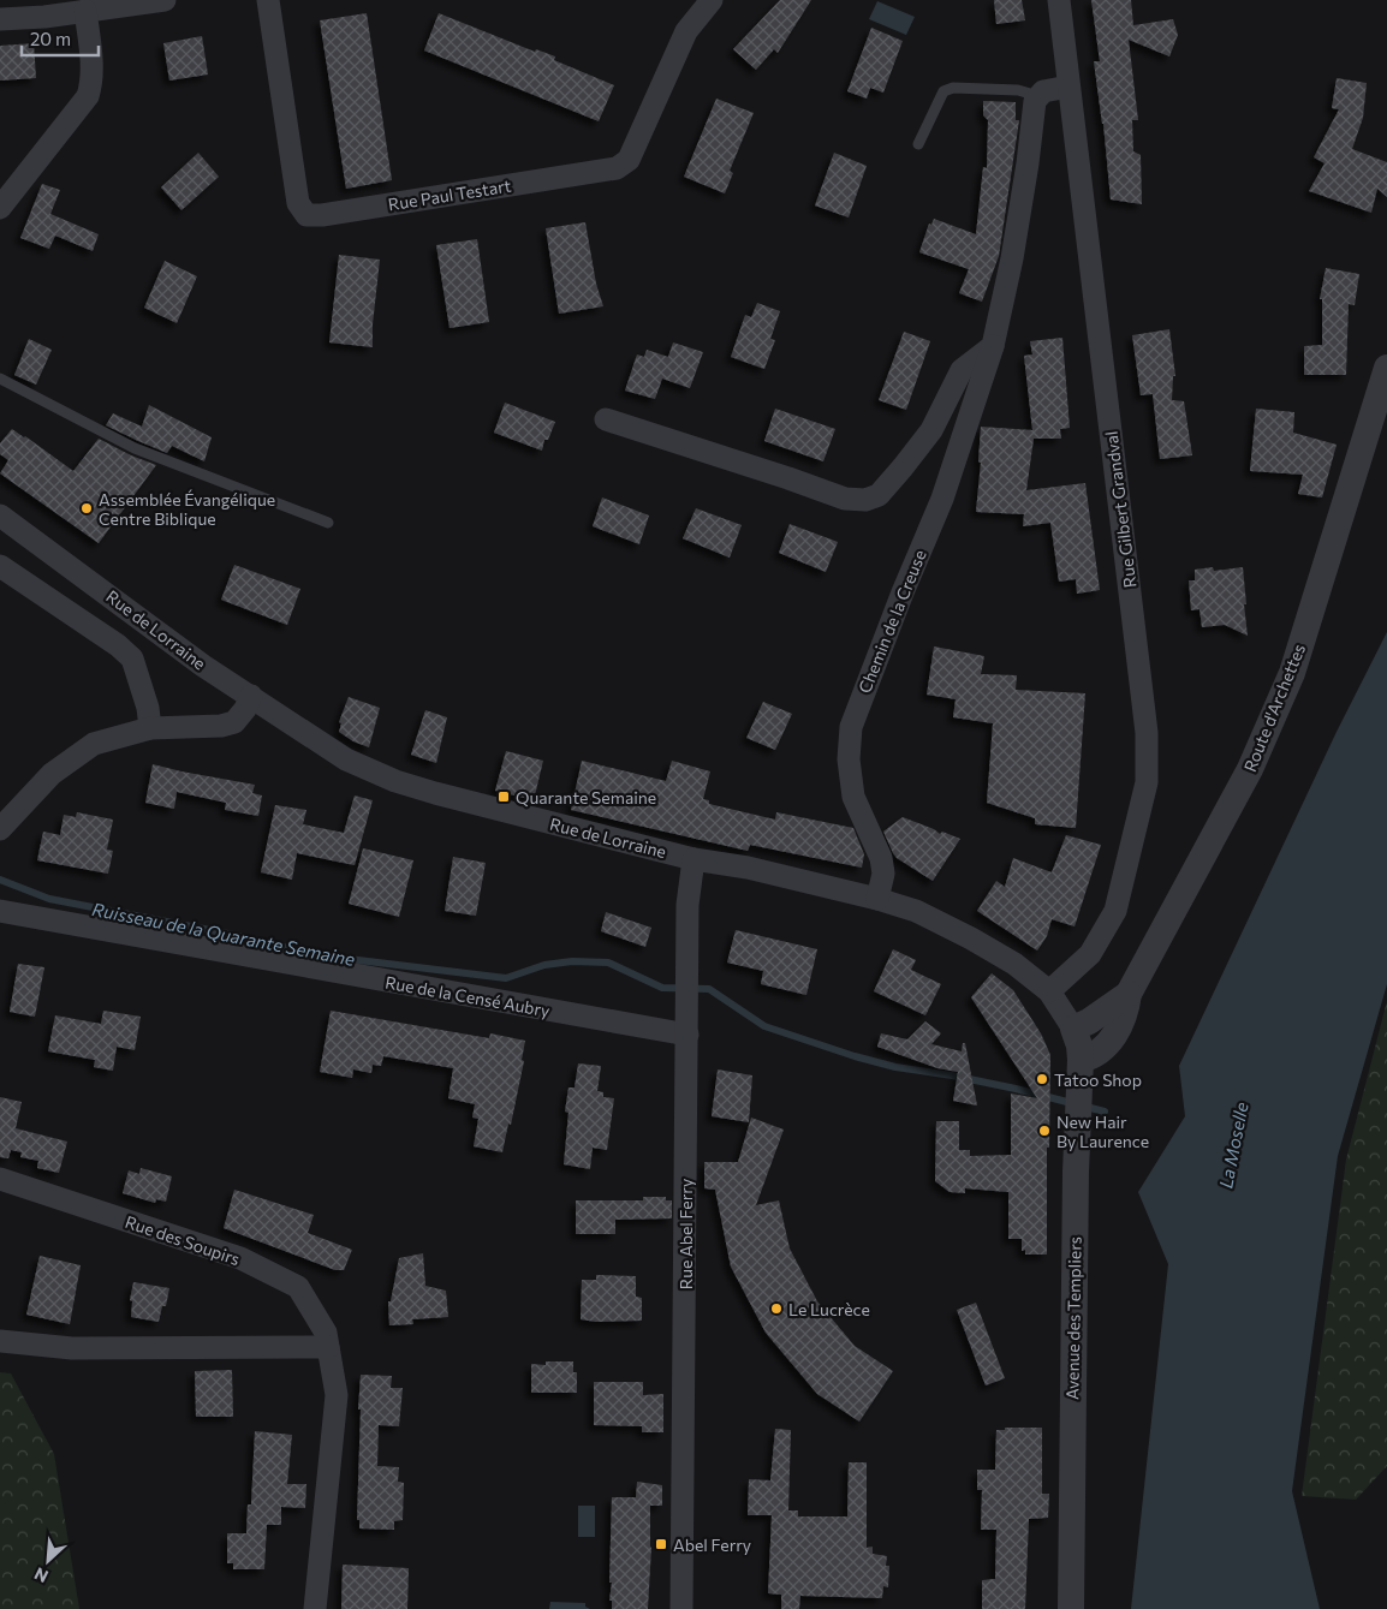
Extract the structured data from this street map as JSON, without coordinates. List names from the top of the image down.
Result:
{
  "streets": {
    "street": [
      "Rue Paul Testart",
      "Rue Gilbert Grandval",
      "Chemin de la Creuse",
      "Rue de Lorraine",
      "Route d'Archettes",
      "Rue de la Censé Aubry",
      "Rue Abel Ferry",
      "Rue des Soupirs",
      "Avenue des Templiers"
    ]
  },
  "crossings": [
    ["Rue Gilbert Grandval", "Rue de Lorraine"],
    ["Chemin de la Creuse", "Rue de Lorraine"],
    ["Rue de Lorraine", "Route d'Archettes"],
    ["Rue de Lorraine", "Rue Abel Ferry"],
    ["Rue de Lorraine", "Avenue des Templiers"],
    ["Route d'Archettes", "Avenue des Templiers"],
    ["Rue de la Censé Aubry", "Rue Abel Ferry"]
  ],
  "water": ["Ruisseau de la Quarante Semaine", "La Moselle"],
  "places": {
    "other": [
      "Assemblée Évangélique Centre Biblique",
      "Tatoo Shop",
      "New Hair By Laurence",
      "Le Lucrèce"
    ],
    "transit": ["Quarante Semaine", "Abel Ferry"]
  },
  "scale_bar": "20 m",
  "north": "bottom left"
}
